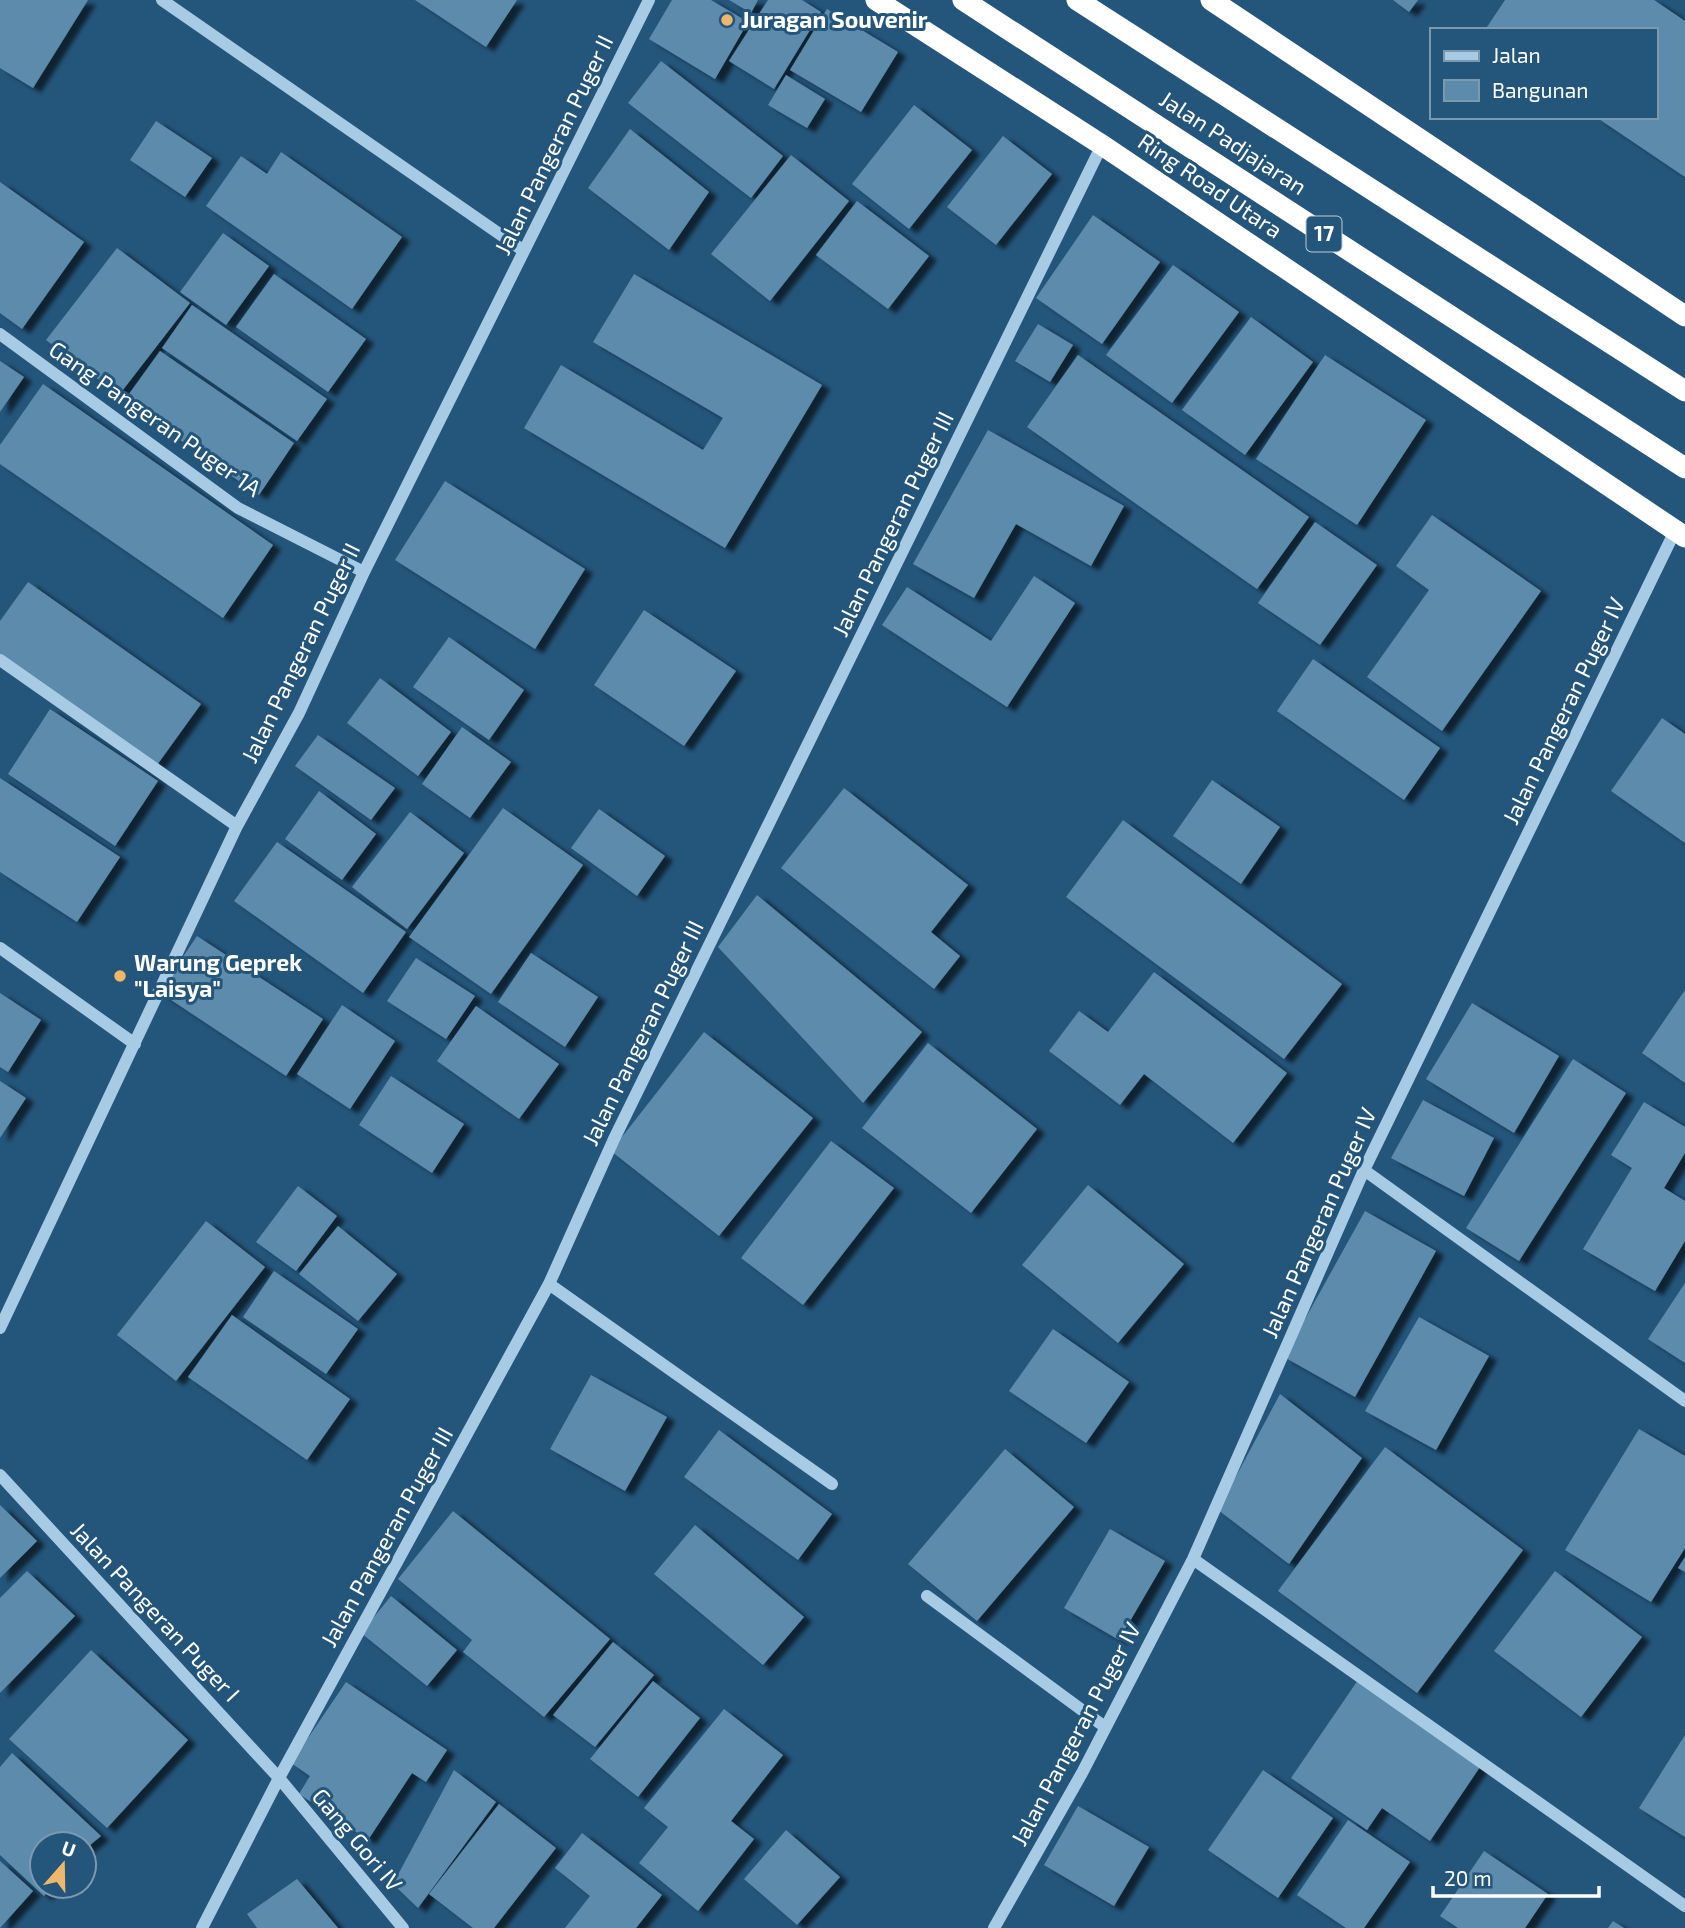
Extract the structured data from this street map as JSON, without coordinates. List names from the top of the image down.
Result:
{
  "streets": {
    "highway": ["Jalan Padjajaran", "Ring Road Utara", "17"],
    "street": [
      "Jalan Pangeran Puger II",
      "Gang Pangeran Puger 1A",
      "Jalan Pangeran Puger III",
      "Jalan Pangeran Puger IV",
      "Jalan Pangeran Puger I",
      "Gang Gori IV"
    ]
  },
  "crossings": [
    ["Jalan Pangeran Puger II", "Gang Pangeran Puger 1A"],
    ["Ring Road Utara", "Jalan Pangeran Puger III"],
    ["Ring Road Utara", "Jalan Pangeran Puger IV"],
    ["Jalan Pangeran Puger III", "Jalan Pangeran Puger I"],
    ["Jalan Pangeran Puger III", "Gang Gori IV"],
    ["Jalan Pangeran Puger I", "Gang Gori IV"]
  ],
  "places": ["Juragan Souvenir", "Warung Geprek \"Laisya\""],
  "legend": ["Jalan", "Bangunan"],
  "scale_bar": "20 m",
  "north": "top"
}
